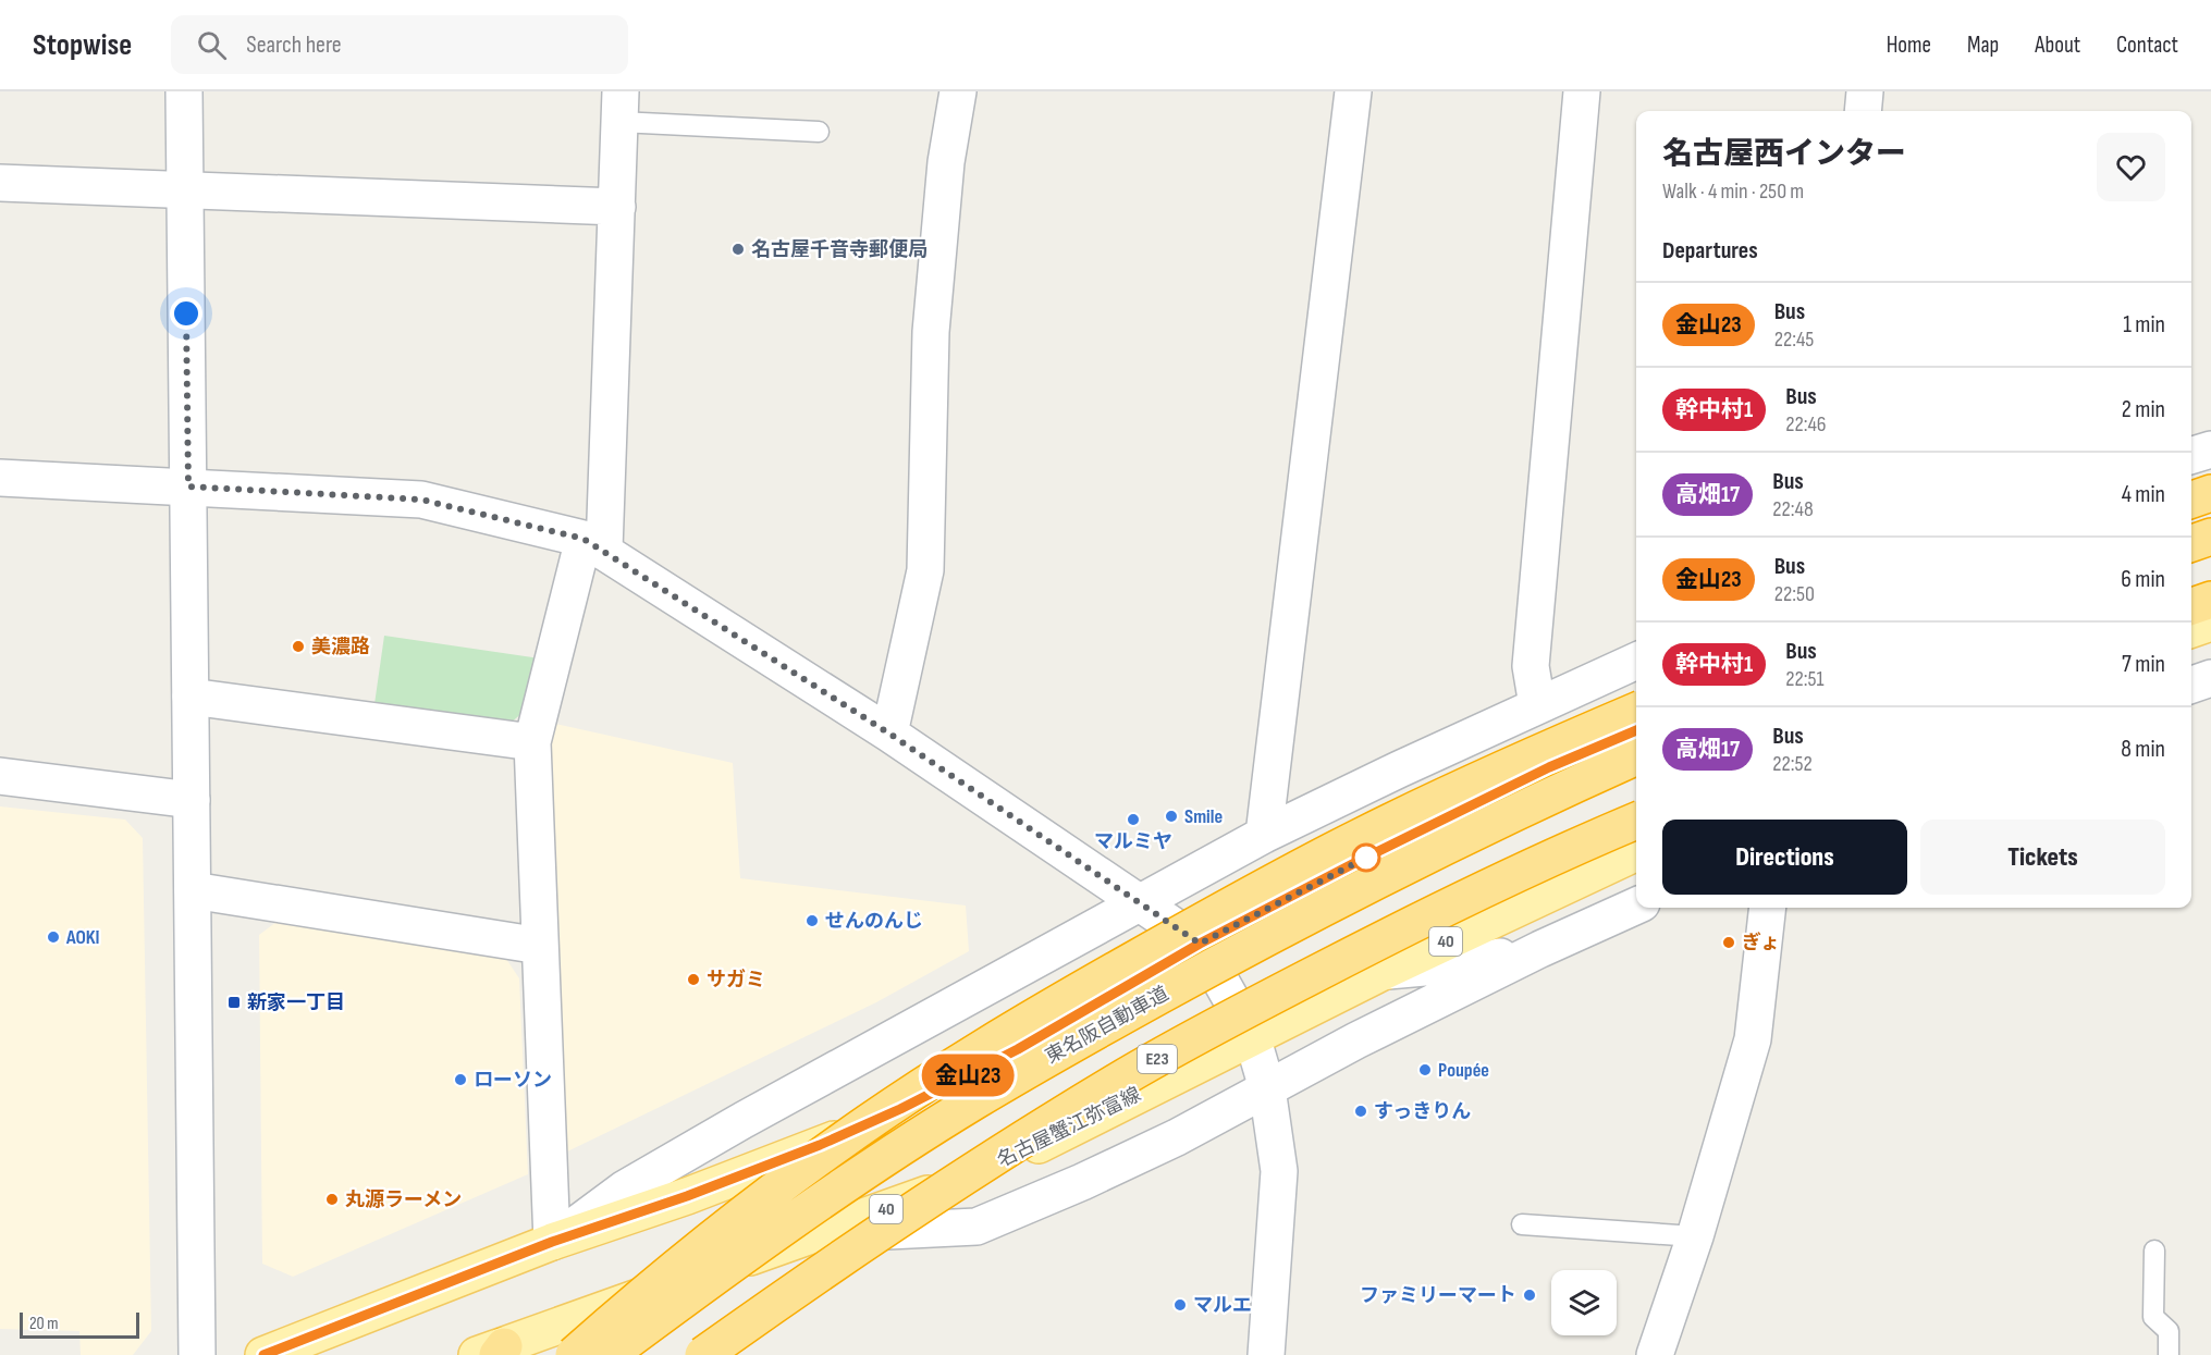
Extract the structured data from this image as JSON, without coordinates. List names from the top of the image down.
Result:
{
  "streets": {
    "highway": ["東名阪自動車道", "E23"],
    "main road": ["40", "名古屋蟹江弥富線"]
  },
  "places": {
    "other": [
      "名古屋千音寺郵便局",
      "美濃路",
      "Smile",
      "マルミヤ",
      "せんのんじ",
      "AOKI",
      "ぎょ",
      "サガミ",
      "Poupée",
      "ローソン",
      "すっきりん",
      "丸源ラーメン",
      "ファミリーマート",
      "マルエ"
    ],
    "transit": ["新家一丁目"]
  },
  "lines": ["bus line 金山23"],
  "scale_bar": "20 m",
  "page": {
    "header": "Stopwise",
    "search": "Search here",
    "nav": [
      "Home",
      "Map",
      "About",
      "Contact"
    ],
    "on_map": "金山23",
    "heading": [
      ["名古屋西インター", "Walk · 4 min · 250 m"],
      "Departures"
    ],
    "list": [
      {
        "mark": "金山23",
        "name": "Bus",
        "note": "22:45",
        "value": "1 min"
      },
      {
        "mark": "幹中村1",
        "name": "Bus",
        "note": "22:46",
        "value": "2 min"
      },
      {
        "mark": "高畑17",
        "name": "Bus",
        "note": "22:48",
        "value": "4 min"
      },
      {
        "mark": "金山23",
        "name": "Bus",
        "note": "22:50",
        "value": "6 min"
      },
      {
        "mark": "幹中村1",
        "name": "Bus",
        "note": "22:51",
        "value": "7 min"
      },
      {
        "mark": "高畑17",
        "name": "Bus",
        "note": "22:52",
        "value": "8 min"
      }
    ],
    "buttons": ["Directions", "Tickets"],
    "scale": "20 m"
  }
}
